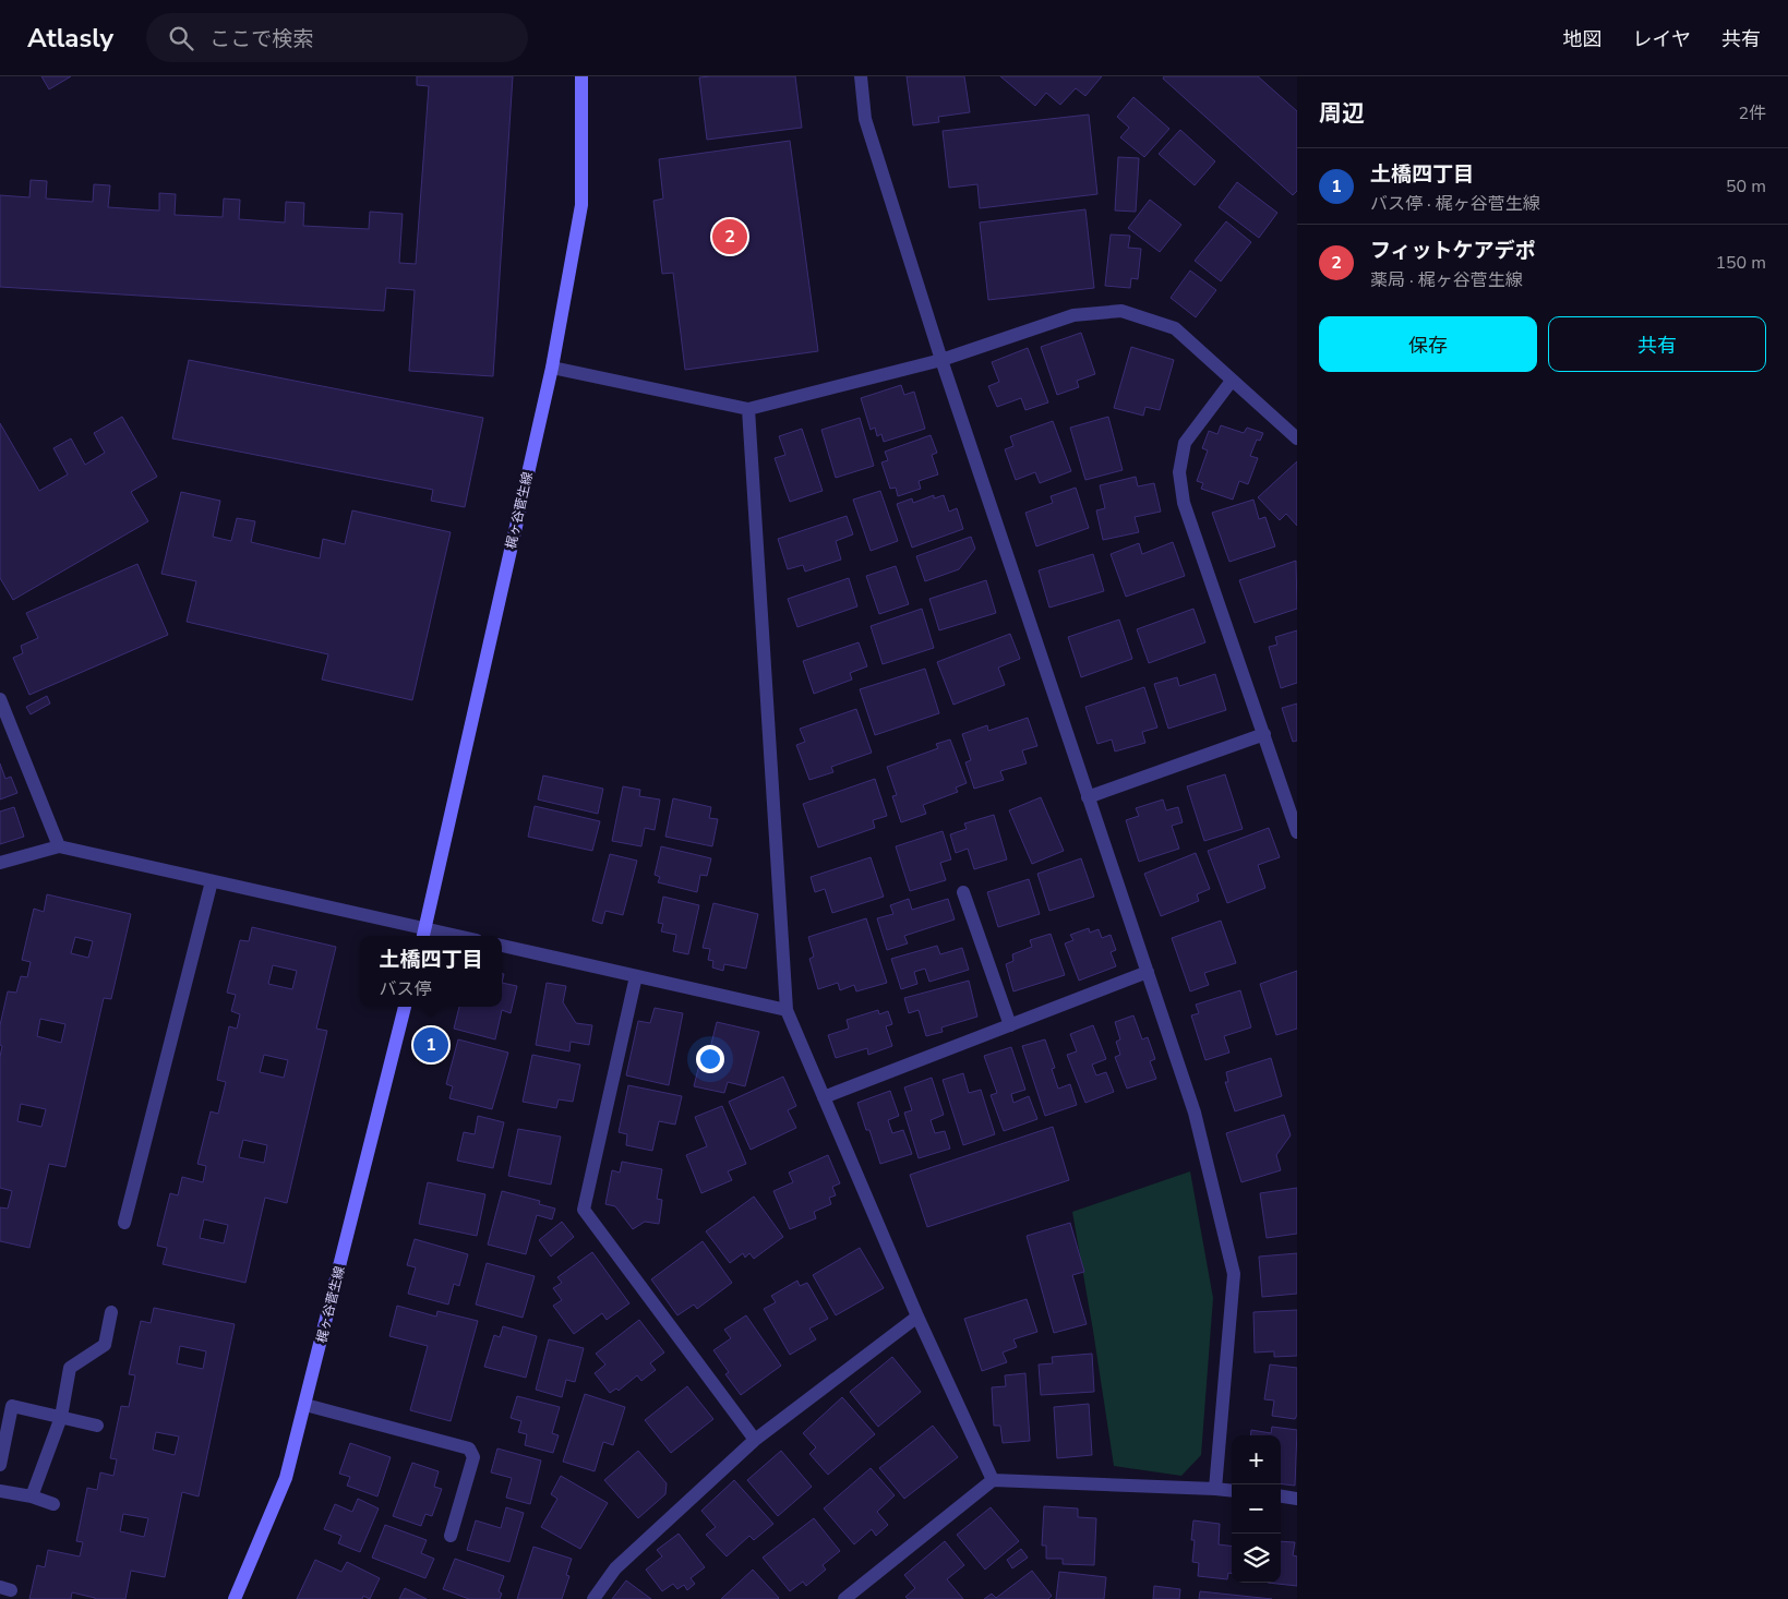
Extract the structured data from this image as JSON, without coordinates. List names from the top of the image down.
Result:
{
  "streets": {
    "street": ["梶ヶ谷菅生線"]
  },
  "page": {
    "header": "Atlasly",
    "search": "ここで検索",
    "nav": ["地図", "レイヤ", "共有"],
    "heading": ["周辺", "2件"],
    "list": [
      {
        "mark": "1",
        "name": "土橋四丁目",
        "note": "バス停 · 梶ヶ谷菅生線",
        "value": "50 m"
      },
      {
        "mark": "2",
        "name": "フィットケアデポ",
        "note": "薬局 · 梶ヶ谷菅生線",
        "value": "150 m"
      }
    ],
    "pins": ["2", "1"],
    "buttons": ["保存", "共有"],
    "popup": ["土橋四丁目", "バス停"],
    "map_buttons": ["+", "−"]
  }
}
